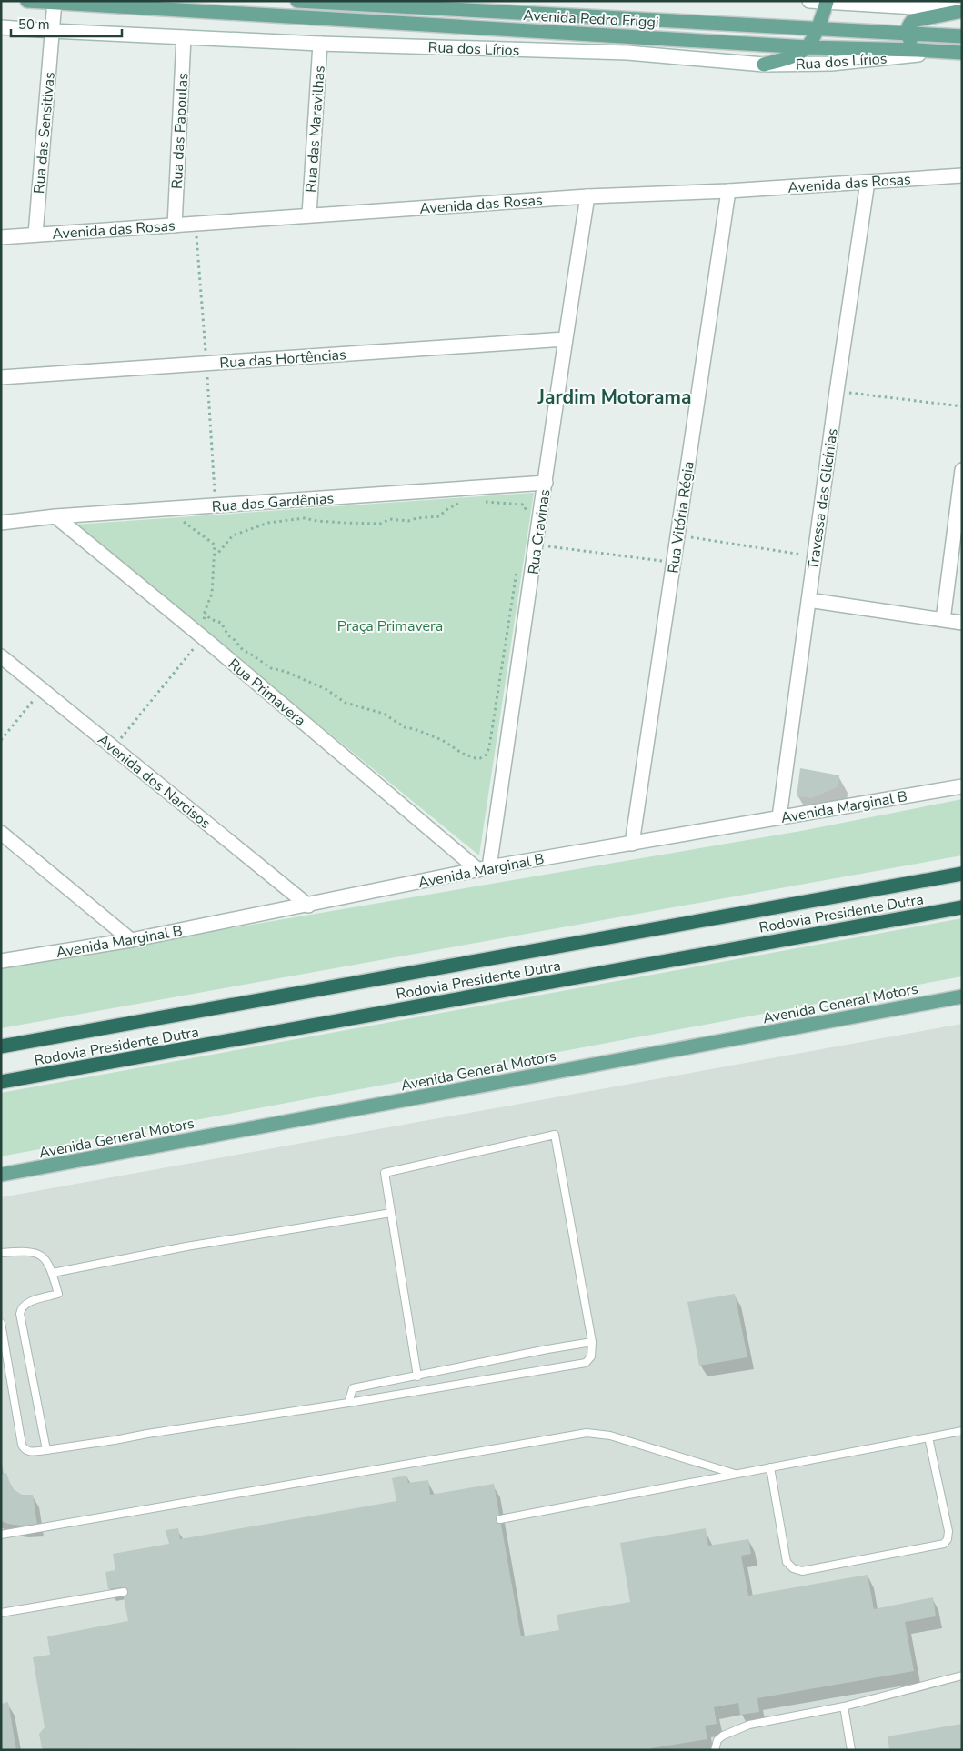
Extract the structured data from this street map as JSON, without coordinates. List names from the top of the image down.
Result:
{
  "streets": {
    "highway": ["Rodovia Presidente Dutra"],
    "main road": ["Avenida Pedro Friggi", "Avenida General Motors"],
    "street": [
      "Rua dos Lírios",
      "Rua das Maravilhas",
      "Rua das Papoulas",
      "Rua das Sensitivas",
      "Avenida das Rosas",
      "Rua das Hortências",
      "Travessa das Glicínias",
      "Rua das Gardênias",
      "Rua Vitória Régia",
      "Rua Cravinas",
      "Rua Primavera",
      "Avenida dos Narcisos",
      "Avenida Marginal B"
    ]
  },
  "crossings": [
    ["Avenida Pedro Friggi", "Rua dos Lírios"],
    ["Avenida Pedro Friggi", "Rua das Sensitivas"],
    ["Rua dos Lírios", "Rua das Maravilhas"],
    ["Rua dos Lírios", "Rua das Papoulas"],
    ["Rua dos Lírios", "Rua das Sensitivas"],
    ["Rua das Maravilhas", "Avenida das Rosas"],
    ["Rua das Papoulas", "Avenida das Rosas"],
    ["Rua das Sensitivas", "Avenida das Rosas"],
    ["Avenida das Rosas", "Travessa das Glicínias"],
    ["Avenida das Rosas", "Rua Vitória Régia"],
    ["Avenida das Rosas", "Rua Cravinas"],
    ["Rua das Hortências", "Rua Cravinas"],
    ["Travessa das Glicínias", "Avenida Marginal B"],
    ["Rua das Gardênias", "Rua Cravinas"],
    ["Rua das Gardênias", "Rua Primavera"],
    ["Rua Vitória Régia", "Avenida Marginal B"],
    ["Rua Cravinas", "Rua Primavera"],
    ["Rua Cravinas", "Avenida Marginal B"],
    ["Rua Primavera", "Avenida Marginal B"],
    ["Avenida dos Narcisos", "Avenida Marginal B"]
  ],
  "districts": ["Jardim Motorama"],
  "parks": ["Praça Primavera"],
  "scale_bar": "50 m"
}
